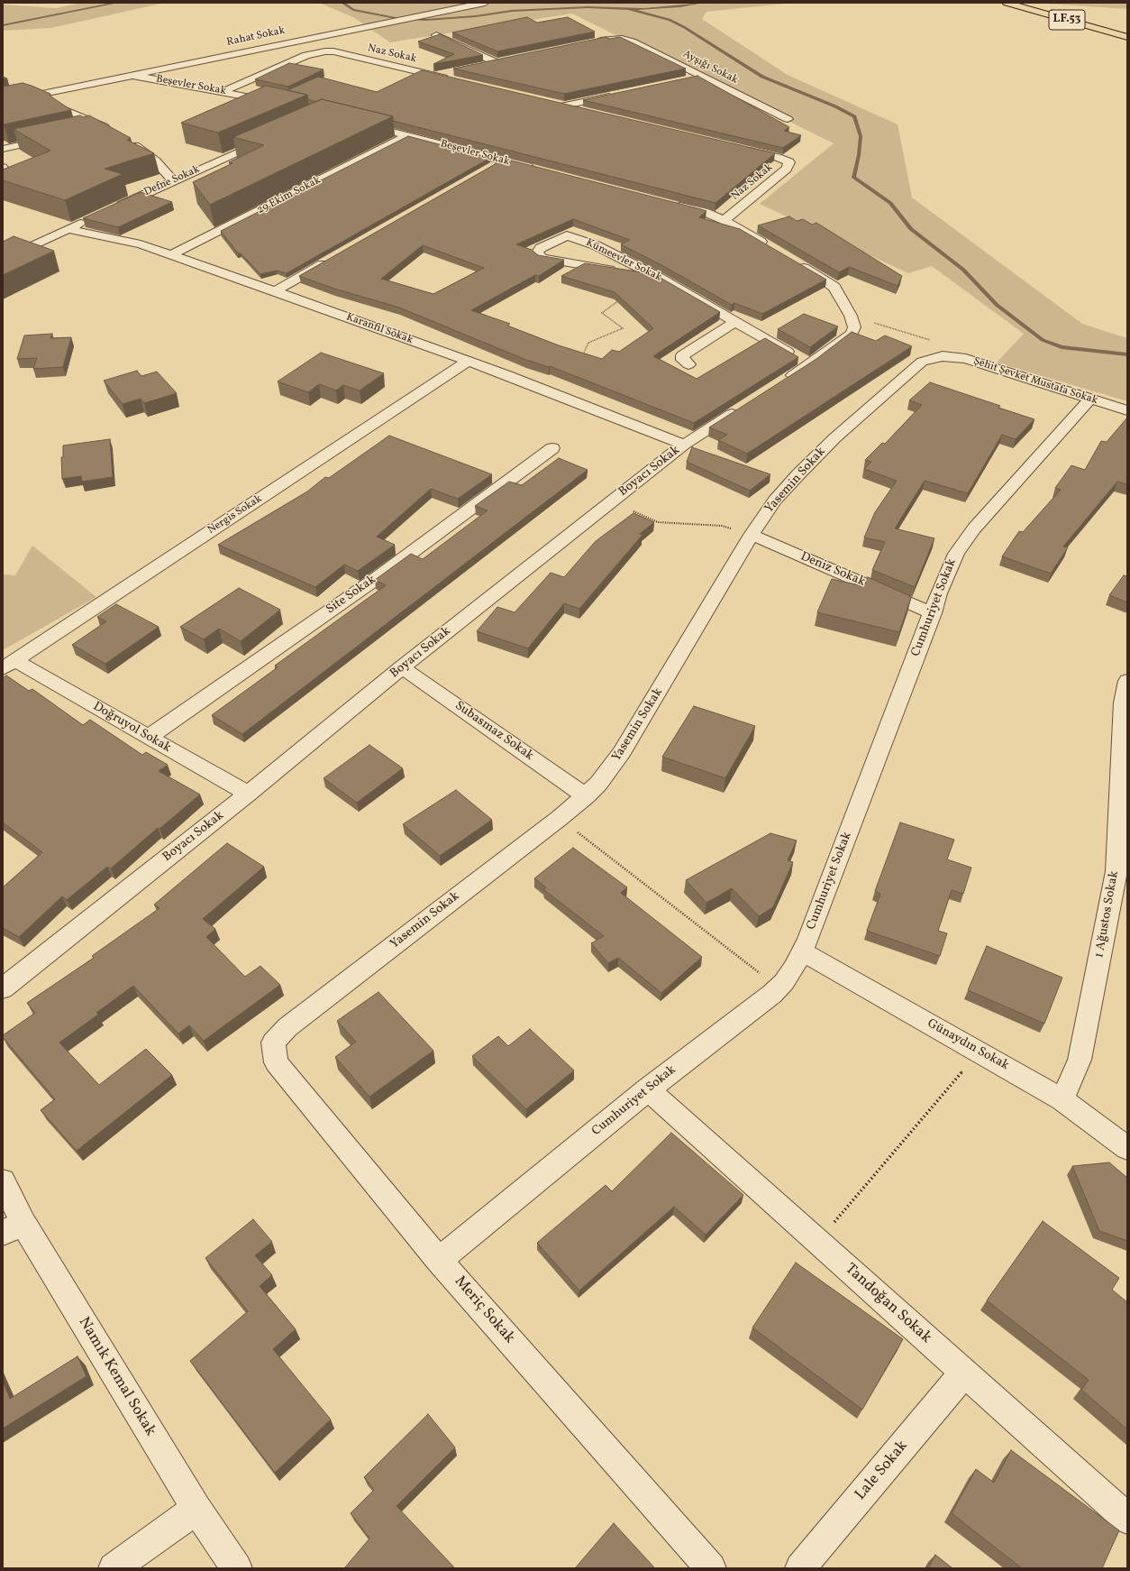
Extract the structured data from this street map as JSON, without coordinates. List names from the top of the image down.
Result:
{
  "streets": {
    "highway": ["LF.53"],
    "street": [
      "Rahat Sokak",
      "Naz Sokak",
      "Ayşığı Sokak",
      "Beşevler Sokak",
      "Defne Sokak",
      "29 Ekim Sokak",
      "Kümeevler Sokak",
      "Karanfil Sokak",
      "Şehit Şevket Mustafa Sokak",
      "Boyacı Sokak",
      "Yasemin Sokak",
      "Nergis Sokak",
      "Deniz Sokak",
      "Site Sokak",
      "Cumhuriyet Sokak",
      "Doğruyol Sokak",
      "Subasmaz Sokak",
      "1 Ağustos Sokak",
      "Günaydın Sokak",
      "Tandoğan Sokak",
      "Meriç Sokak",
      "Namık Kemal Sokak",
      "Lale Sokak"
    ]
  },
  "crossings": [
    ["Rahat Sokak", "Beşevler Sokak"],
    ["Naz Sokak", "Beşevler Sokak"],
    ["Beşevler Sokak", "29 Ekim Sokak"],
    ["29 Ekim Sokak", "Karanfil Sokak"],
    ["Karanfil Sokak", "Boyacı Sokak"],
    ["Karanfil Sokak", "Nergis Sokak"],
    ["Şehit Şevket Mustafa Sokak", "Yasemin Sokak"],
    ["Şehit Şevket Mustafa Sokak", "Cumhuriyet Sokak"],
    ["Boyacı Sokak", "Doğruyol Sokak"],
    ["Boyacı Sokak", "Subasmaz Sokak"],
    ["Yasemin Sokak", "Deniz Sokak"],
    ["Yasemin Sokak", "Subasmaz Sokak"],
    ["Yasemin Sokak", "Meriç Sokak"],
    ["Nergis Sokak", "Doğruyol Sokak"],
    ["Deniz Sokak", "Cumhuriyet Sokak"],
    ["Site Sokak", "Doğruyol Sokak"],
    ["Cumhuriyet Sokak", "Günaydın Sokak"],
    ["Cumhuriyet Sokak", "Tandoğan Sokak"],
    ["Cumhuriyet Sokak", "Meriç Sokak"],
    ["1 Ağustos Sokak", "Günaydın Sokak"],
    ["Tandoğan Sokak", "Lale Sokak"]
  ]
}
